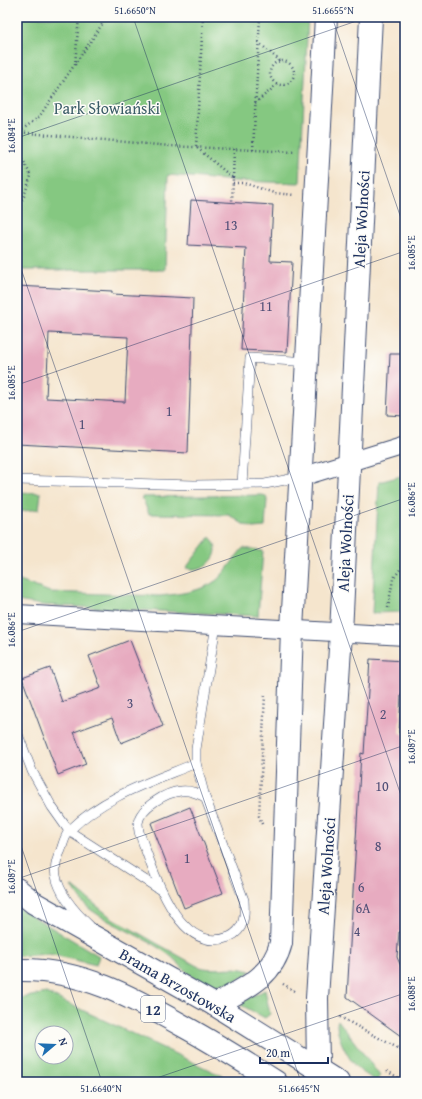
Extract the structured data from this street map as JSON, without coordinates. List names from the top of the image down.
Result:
{
  "streets": {
    "street": ["Aleja Wolności", "Brama Brzostowska", "12"]
  },
  "crossings": [
    ["Aleja Wolności", "Brama Brzostowska"]
  ],
  "parks": ["Park Słowiański"],
  "house_numbers": [
    "13",
    "11",
    "1",
    "1",
    "3",
    "2",
    "10",
    "8",
    "1",
    "6",
    "6A",
    "4"
  ],
  "scale_bar": "20 m",
  "north": "right",
  "coordinates": [
    "51.6650°N",
    "51.6655°N",
    "16.084°E",
    "16.085°E",
    "16.086°E",
    "16.087°E",
    "16.088°E",
    "51.6640°N",
    "51.6645°N"
  ]
}
